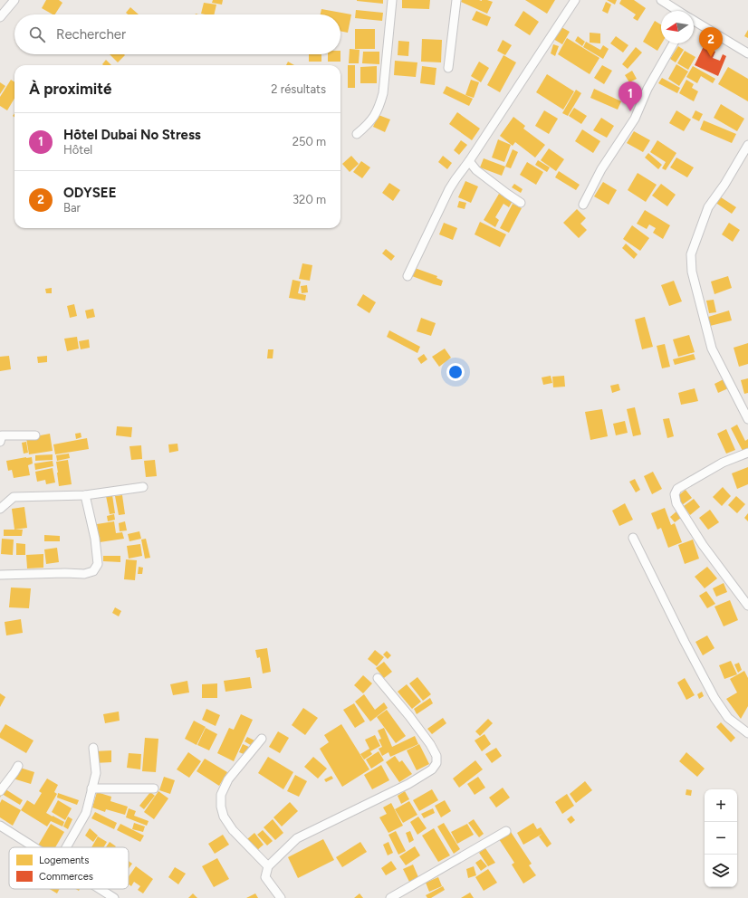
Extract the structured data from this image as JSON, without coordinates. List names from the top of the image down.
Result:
{
  "legend": ["Logements", "Commerces"],
  "north": "left",
  "page": {
    "search": "Rechercher",
    "pins": ["2", "1"],
    "heading": ["À proximité", "2 résultats"],
    "list": [
      {
        "mark": "1",
        "name": "Hôtel Dubai No Stress",
        "note": "Hôtel",
        "value": "250 m"
      },
      {
        "mark": "2",
        "name": "ODYSEE",
        "note": "Bar",
        "value": "320 m"
      }
    ],
    "map_buttons": ["+", "−"]
  }
}
